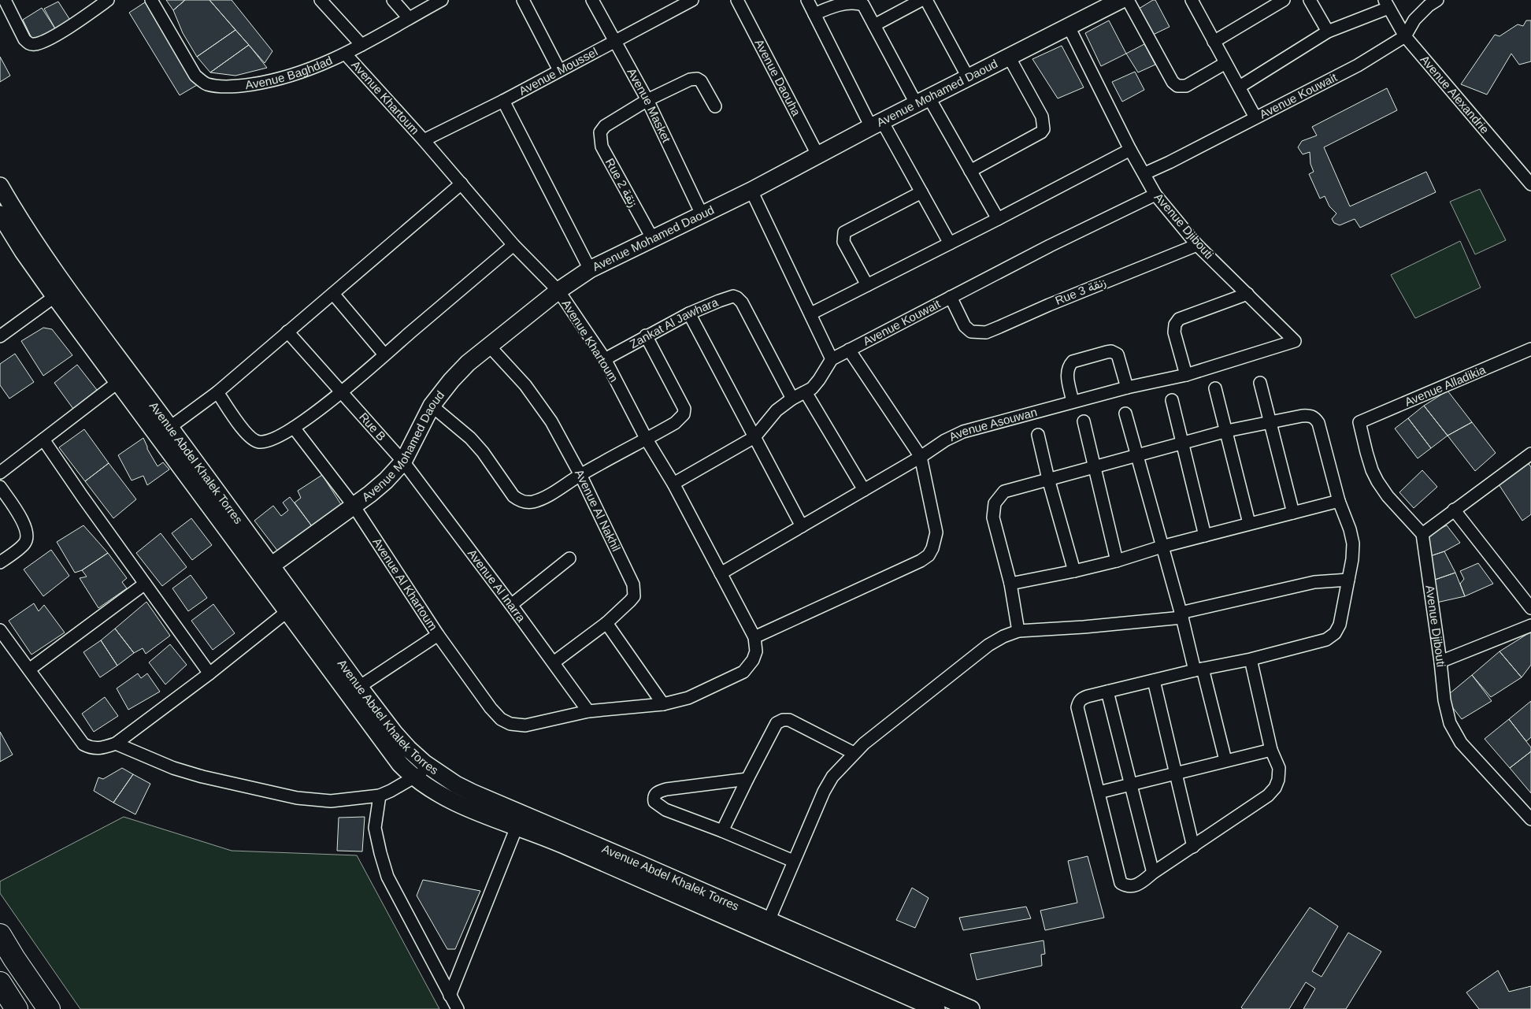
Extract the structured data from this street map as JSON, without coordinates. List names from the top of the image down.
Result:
{
  "streets": {
    "main road": ["Avenue Mohamed Daoud", "Avenue Abdel Khalek Torres"],
    "street": [
      "Avenue Baghdad",
      "Avenue Moussel",
      "Avenue Daouha",
      "Avenue Alexandrie",
      "Avenue Kouwait",
      "Avenue Khartoum",
      "Avenue Masket",
      "Rue 2 زنقة",
      "Avenue Djibouti",
      "Rue 3 زنقة",
      "Zankat Al Jawhara",
      "Avenue Alladikia",
      "Avenue Asouwan",
      "Rue B",
      "Avenue Al Nakhil",
      "Avenue Al Khartoum",
      "Avenue Al Inarra"
    ]
  },
  "crossings": [
    ["Avenue Baghdad", "Avenue Khartoum"],
    ["Avenue Moussel", "Avenue Khartoum"],
    ["Avenue Moussel", "Avenue Masket"],
    ["Avenue Daouha", "Avenue Mohamed Daoud"],
    ["Avenue Mohamed Daoud", "Avenue Khartoum"],
    ["Avenue Mohamed Daoud", "Avenue Masket"],
    ["Avenue Mohamed Daoud", "Rue 2 زنقة"],
    ["Avenue Mohamed Daoud", "Avenue Djibouti"],
    ["Avenue Mohamed Daoud", "Rue B"],
    ["Avenue Mohamed Daoud", "Avenue Abdel Khalek Torres"],
    ["Avenue Mohamed Daoud", "Avenue Al Nakhil"],
    ["Avenue Mohamed Daoud", "Avenue Al Khartoum"],
    ["Avenue Mohamed Daoud", "Avenue Al Inarra"],
    ["Avenue Alexandrie", "Avenue Kouwait"],
    ["Avenue Kouwait", "Avenue Khartoum"],
    ["Avenue Kouwait", "Avenue Djibouti"],
    ["Avenue Kouwait", "Rue 3 زنقة"],
    ["Avenue Kouwait", "Zankat Al Jawhara"],
    ["Avenue Khartoum", "Zankat Al Jawhara"],
    ["Avenue Khartoum", "Avenue Asouwan"],
    ["Avenue Masket", "Rue 2 زنقة"],
    ["Avenue Djibouti", "Rue 3 زنقة"],
    ["Avenue Djibouti", "Avenue Alladikia"],
    ["Avenue Djibouti", "Avenue Asouwan"],
    ["Rue B", "Avenue Al Inarra"],
    ["Avenue Al Nakhil", "Avenue Al Inarra"],
    ["Avenue Al Khartoum", "Avenue Al Inarra"]
  ]
}
